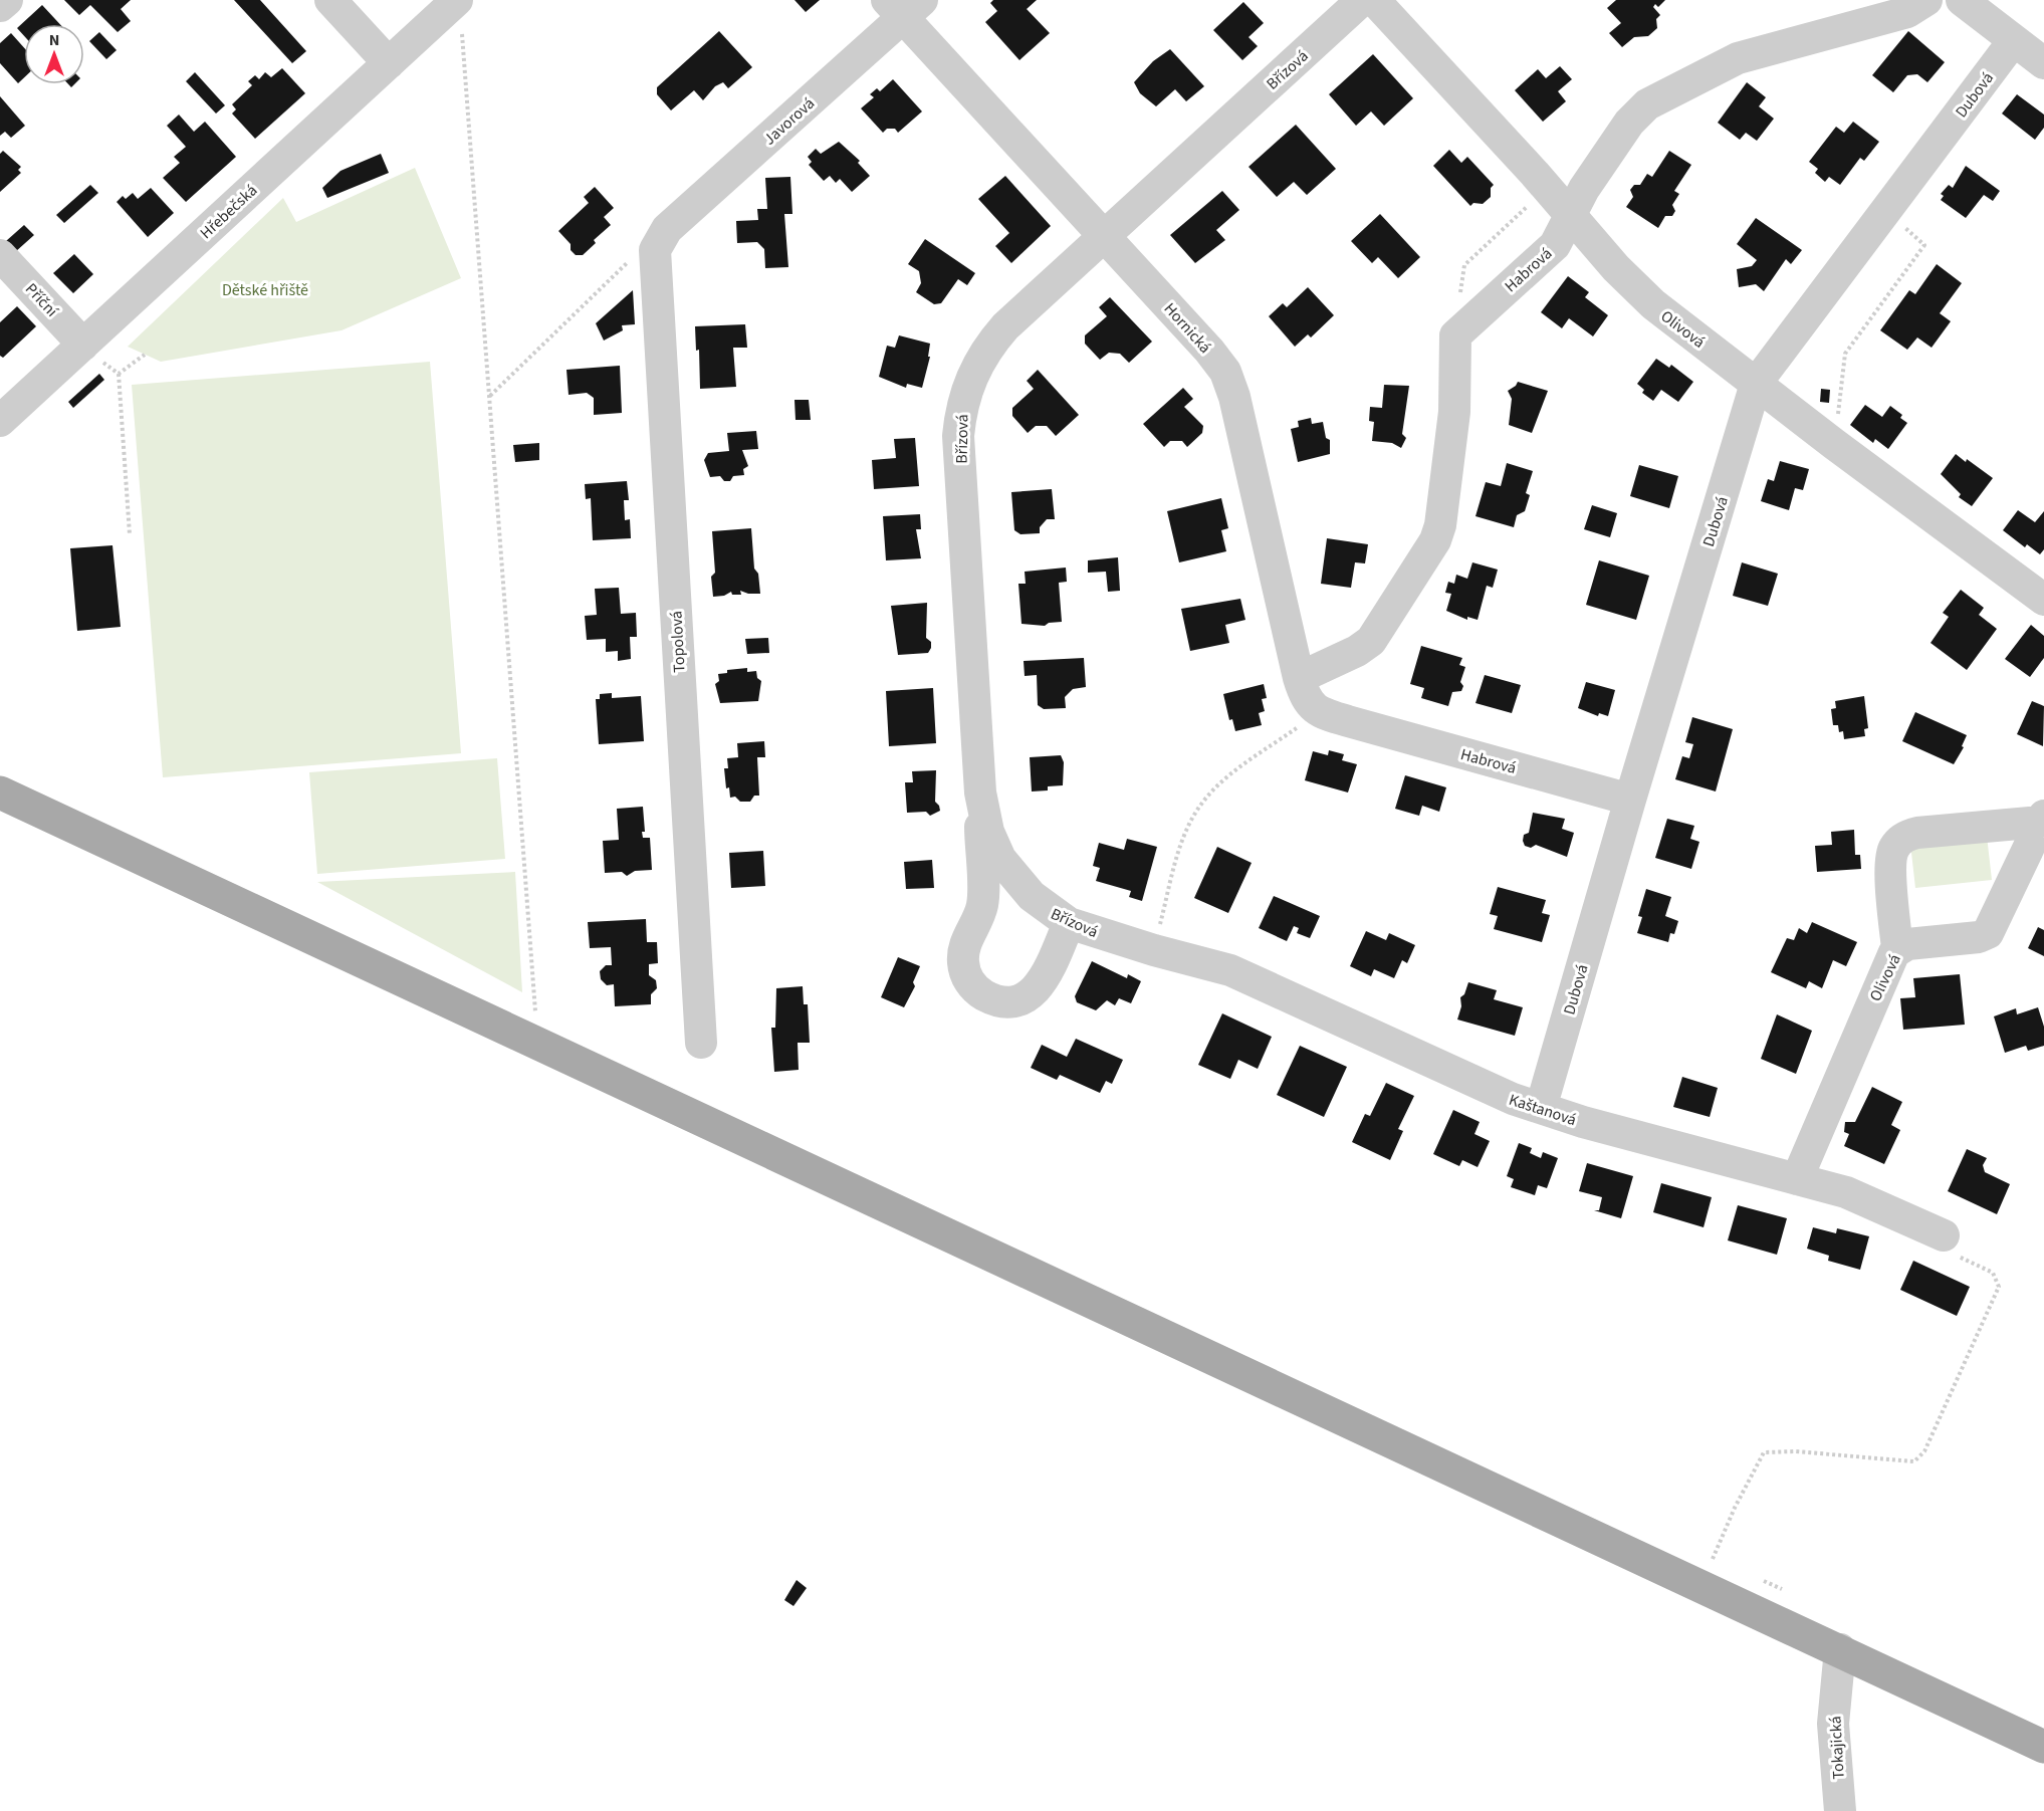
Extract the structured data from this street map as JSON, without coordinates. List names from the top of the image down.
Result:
{
  "streets": {
    "street": [
      "Břízová",
      "Dubová",
      "Javorová",
      "Hřebečská",
      "Habrová",
      "Příční",
      "Hornická",
      "Olivová",
      "Topolová",
      "Kaštanová",
      "Tokajická"
    ]
  },
  "crossings": [
    ["Břízová", "Hornická"],
    ["Břízová", "Kaštanová"],
    ["Dubová", "Habrová"],
    ["Dubová", "Olivová"],
    ["Dubová", "Kaštanová"],
    ["Javorová", "Hornická"],
    ["Javorová", "Topolová"],
    ["Hřebečská", "Příční"],
    ["Habrová", "Hornická"],
    ["Habrová", "Olivová"],
    ["Olivová", "Kaštanová"]
  ],
  "parks": ["Dětské hřiště"],
  "north": "top"
}
